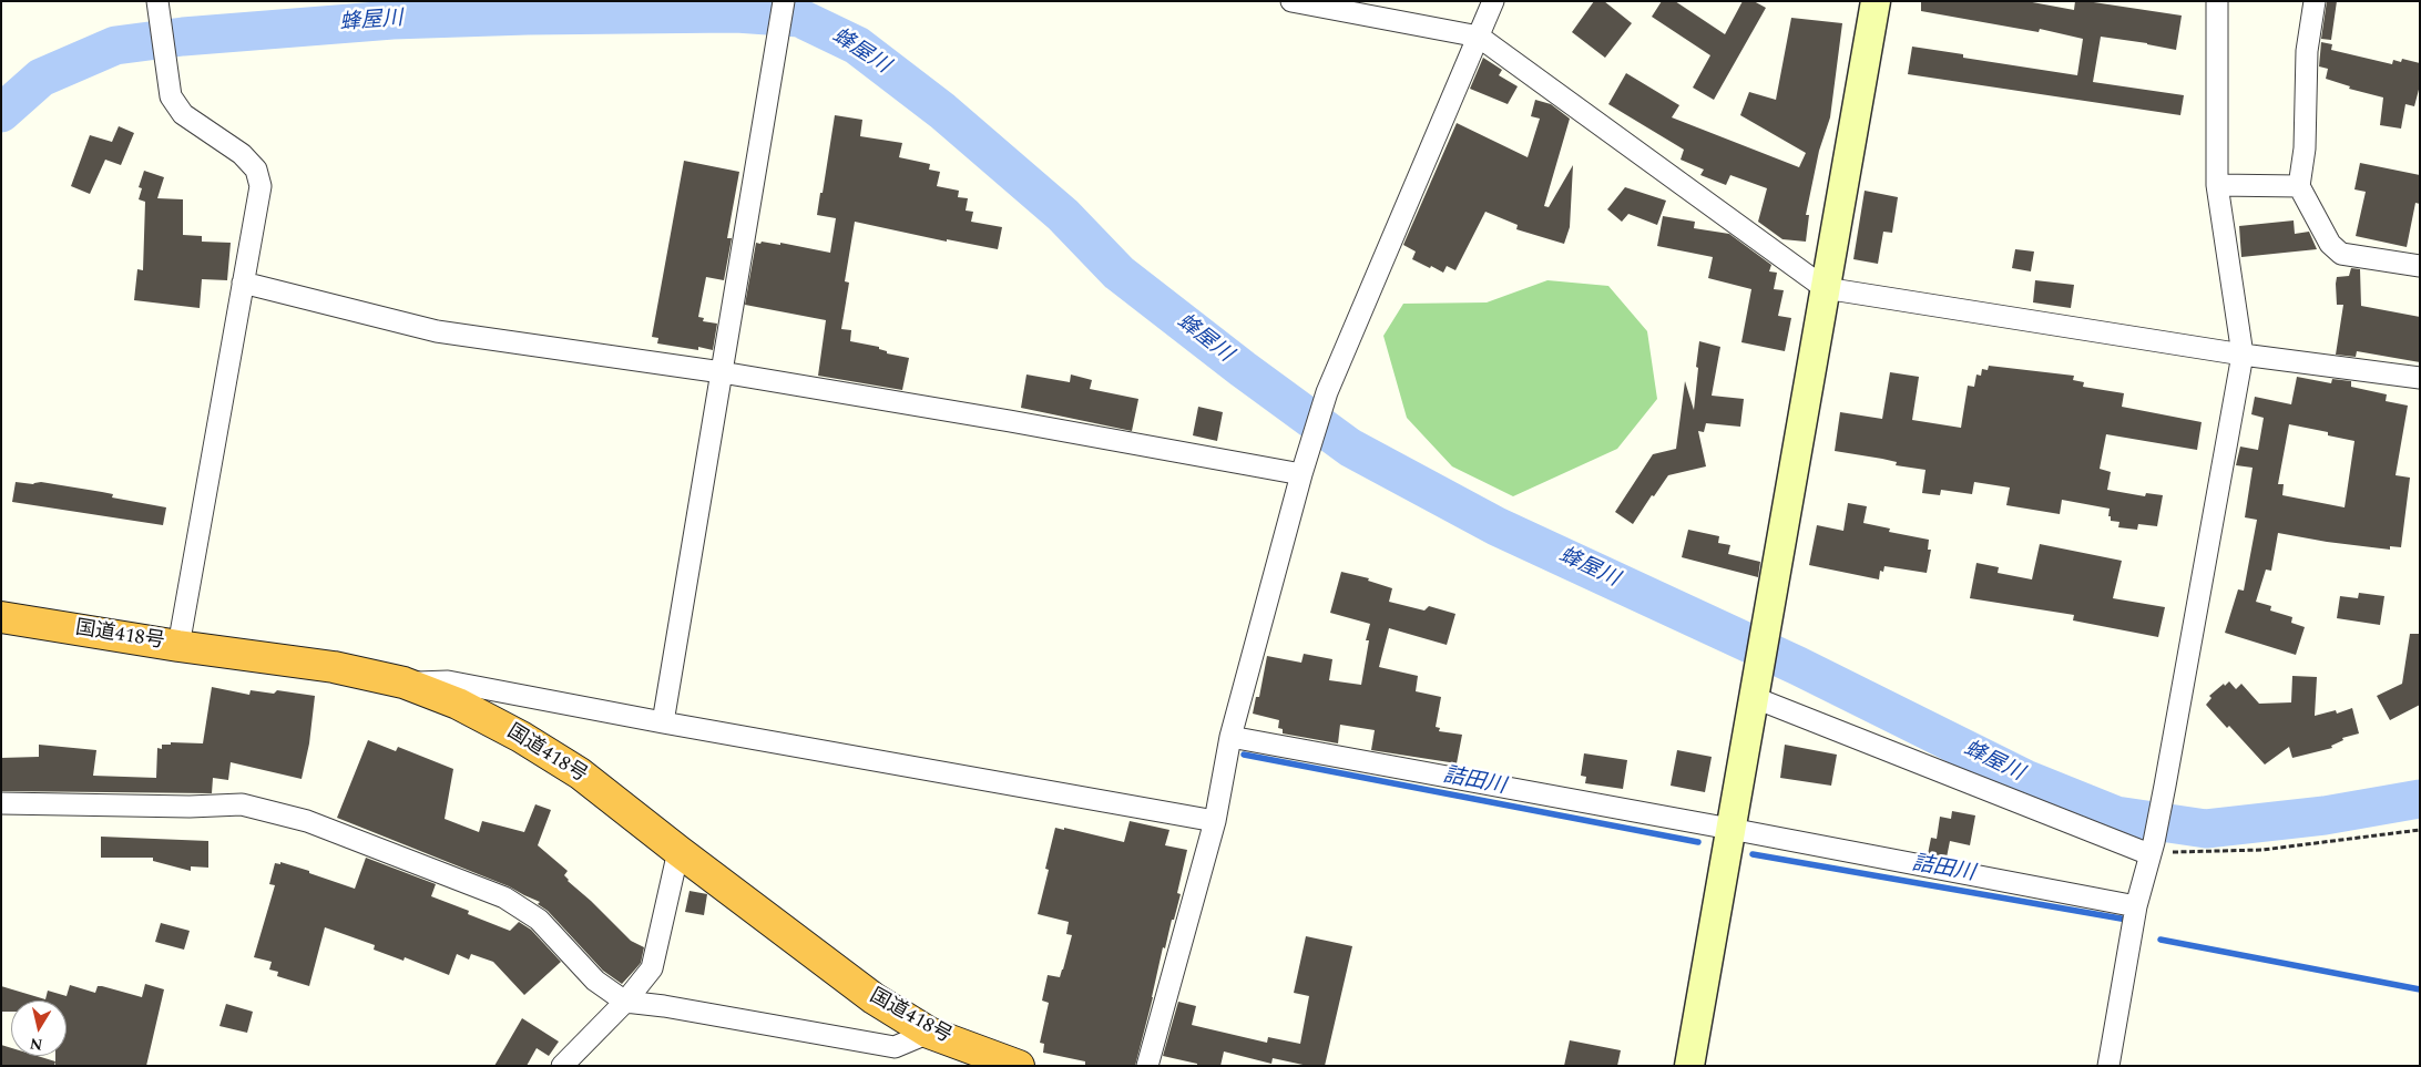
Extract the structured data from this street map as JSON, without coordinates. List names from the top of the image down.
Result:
{
  "streets": {
    "highway": ["国道418号"]
  },
  "water": ["蜂屋川", "詰田川"],
  "north": "bottom"
}
